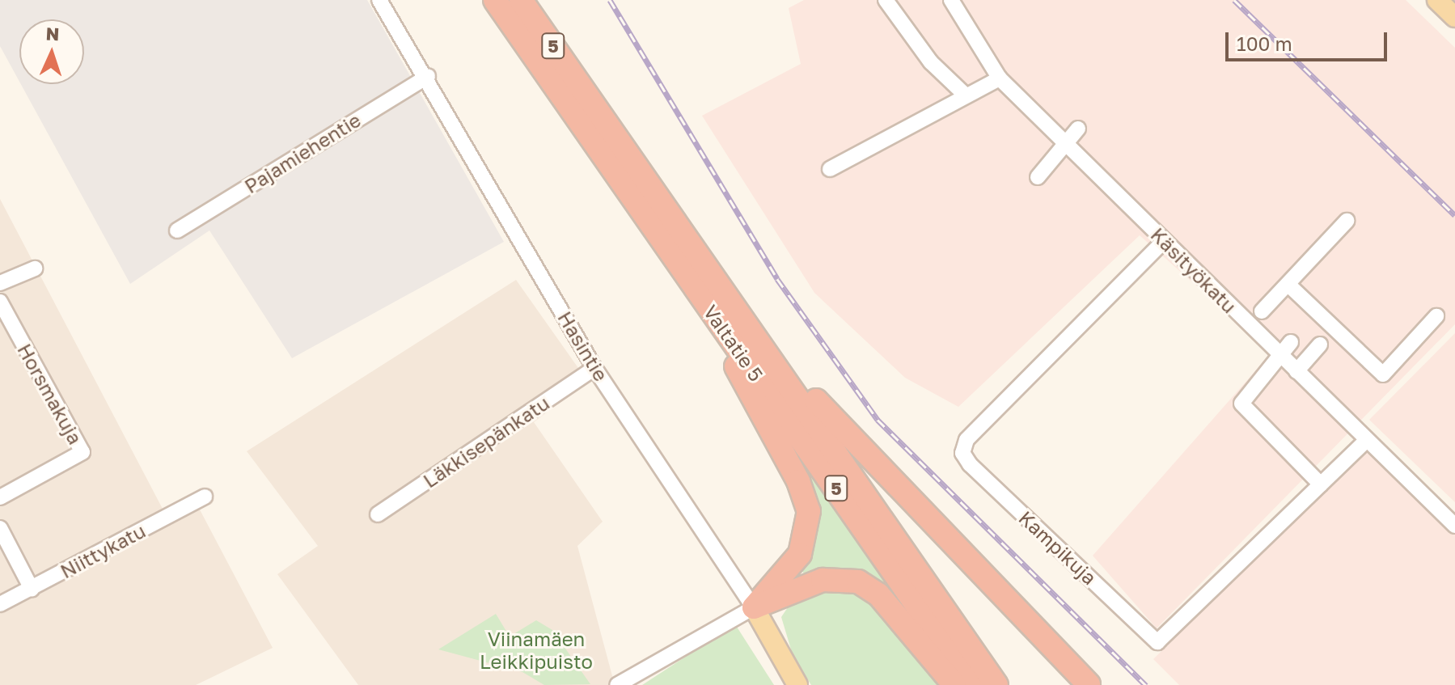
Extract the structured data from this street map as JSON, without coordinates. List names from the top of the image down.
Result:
{
  "streets": {
    "highway": ["5", "Valtatie 5"],
    "main road": ["Hasintie"],
    "street": [
      "Pajamiehentie",
      "Käsityökatu",
      "Horsmakuja",
      "Läkkisepänkatu",
      "Kampikuja",
      "Niittykatu"
    ]
  },
  "crossings": [
    ["Pajamiehentie", "Hasintie"],
    ["Käsityökatu", "Kampikuja"],
    ["Hasintie", "Läkkisepänkatu"]
  ],
  "parks": ["Viinamäen Leikkipuisto"],
  "scale_bar": "100 m",
  "north": "top"
}
